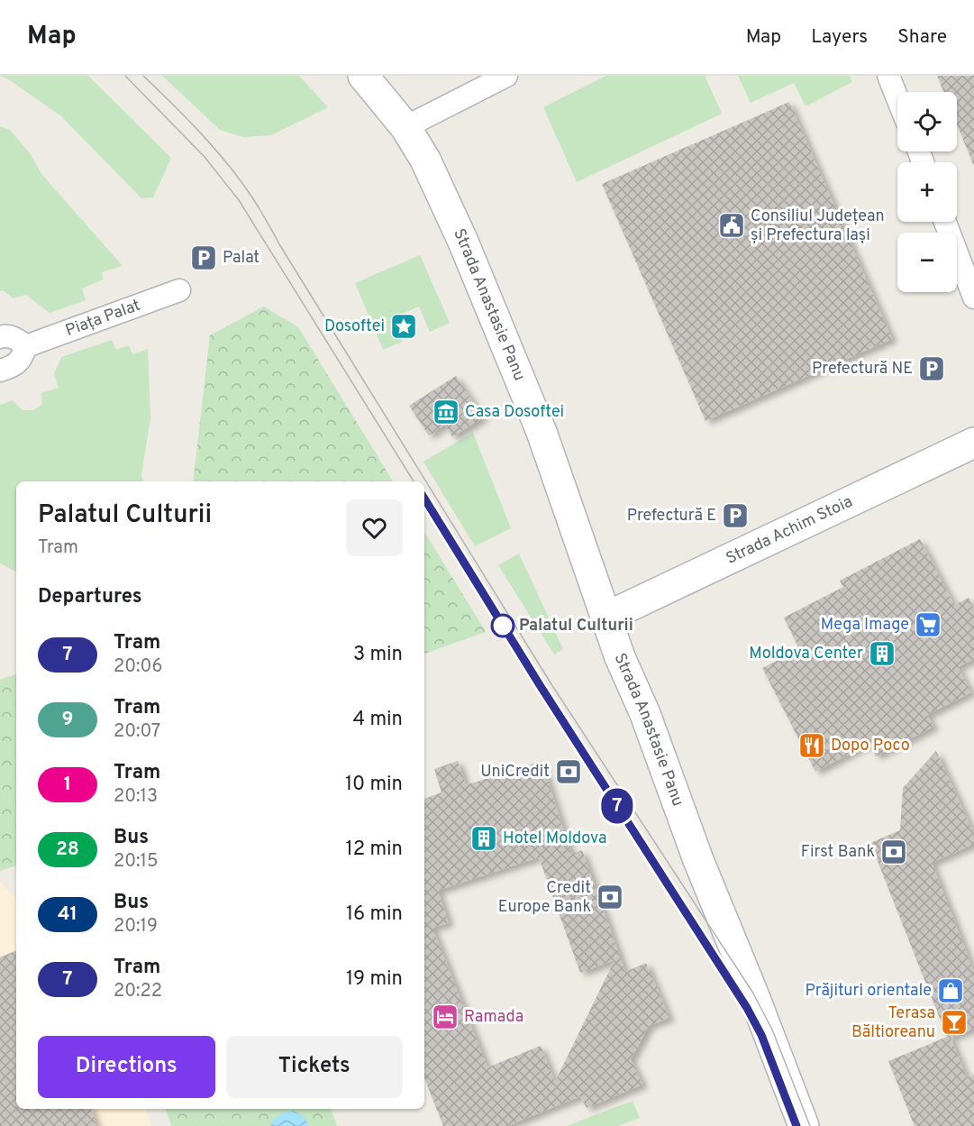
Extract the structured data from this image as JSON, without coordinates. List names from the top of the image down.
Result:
{
  "streets": {
    "main road": ["Strada Anastasie Panu", "Strada Achim Stoia"],
    "street": ["Piața Palat"]
  },
  "crossings": [
    ["Strada Anastasie Panu", "Strada Achim Stoia"]
  ],
  "places": {
    "public building": ["Consiliul Județean și Prefectura Iași"],
    "parking": ["Palat", "Prefectură NE", "Prefectură E"],
    "place": ["Dosoftei"],
    "museum": ["Casa Dosoftei"],
    "supermarket": ["Mega Image"],
    "other": ["Palatul Culturii"],
    "building": ["Moldova Center", "Hotel Moldova"],
    "restaurant": ["Dopo Poco"],
    "bank": ["UniCredit", "First Bank", "Credit Europe Bank"],
    "shop": ["Prăjituri orientale"],
    "hotel": ["Ramada"],
    "bar": ["Terasa Băltioreanu"]
  },
  "lines": ["tram line 7"],
  "page": {
    "header": "Map",
    "nav": ["Map", "Layers", "Share"],
    "on_map": "7",
    "map_buttons": ["+", "−"],
    "heading": [
      ["Palatul Culturii", "Tram"],
      "Departures"
    ],
    "list": [
      {
        "mark": "7",
        "name": "Tram",
        "note": "20:06",
        "value": "3 min"
      },
      {
        "mark": "9",
        "name": "Tram",
        "note": "20:07",
        "value": "4 min"
      },
      {
        "mark": "1",
        "name": "Tram",
        "note": "20:13",
        "value": "10 min"
      },
      {
        "mark": "28",
        "name": "Bus",
        "note": "20:15",
        "value": "12 min"
      },
      {
        "mark": "41",
        "name": "Bus",
        "note": "20:19",
        "value": "16 min"
      },
      {
        "mark": "7",
        "name": "Tram",
        "note": "20:22",
        "value": "19 min"
      }
    ],
    "buttons": ["Directions", "Tickets"]
  }
}
